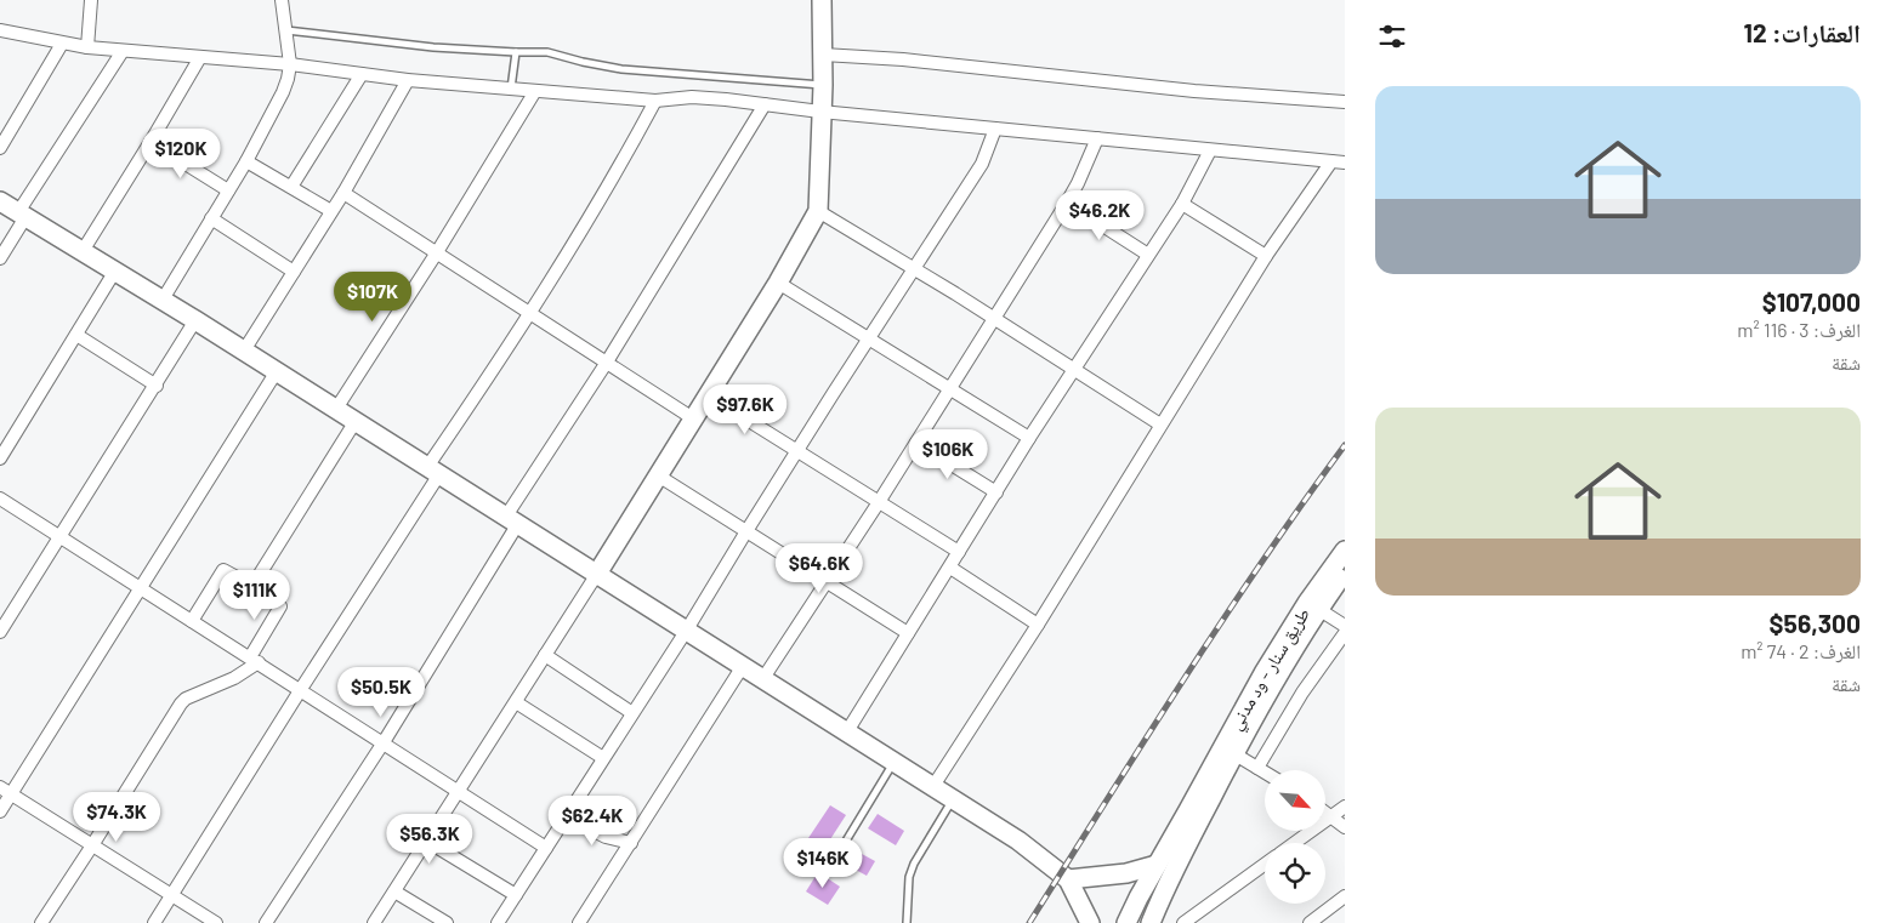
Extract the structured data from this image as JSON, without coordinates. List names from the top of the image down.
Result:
{
  "streets": {
    "street": ["طريق سنار - ود مدني"]
  },
  "north": "bottom right",
  "page": {
    "heading": "العقارات: 12",
    "list": [
      {
        "name": "$107,000",
        "note": "الغرف: 3 · 116 m² · شقة"
      },
      {
        "name": "$56,300",
        "note": "الغرف: 2 · 74 m² · شقة"
      }
    ],
    "price": [
      "$120K",
      "$46.2K",
      "$107K",
      "$97.6K",
      "$106K",
      "$64.6K",
      "$111K",
      "$50.5K",
      "$74.3K",
      "$62.4K",
      "$56.3K",
      "$146K"
    ]
  }
}
